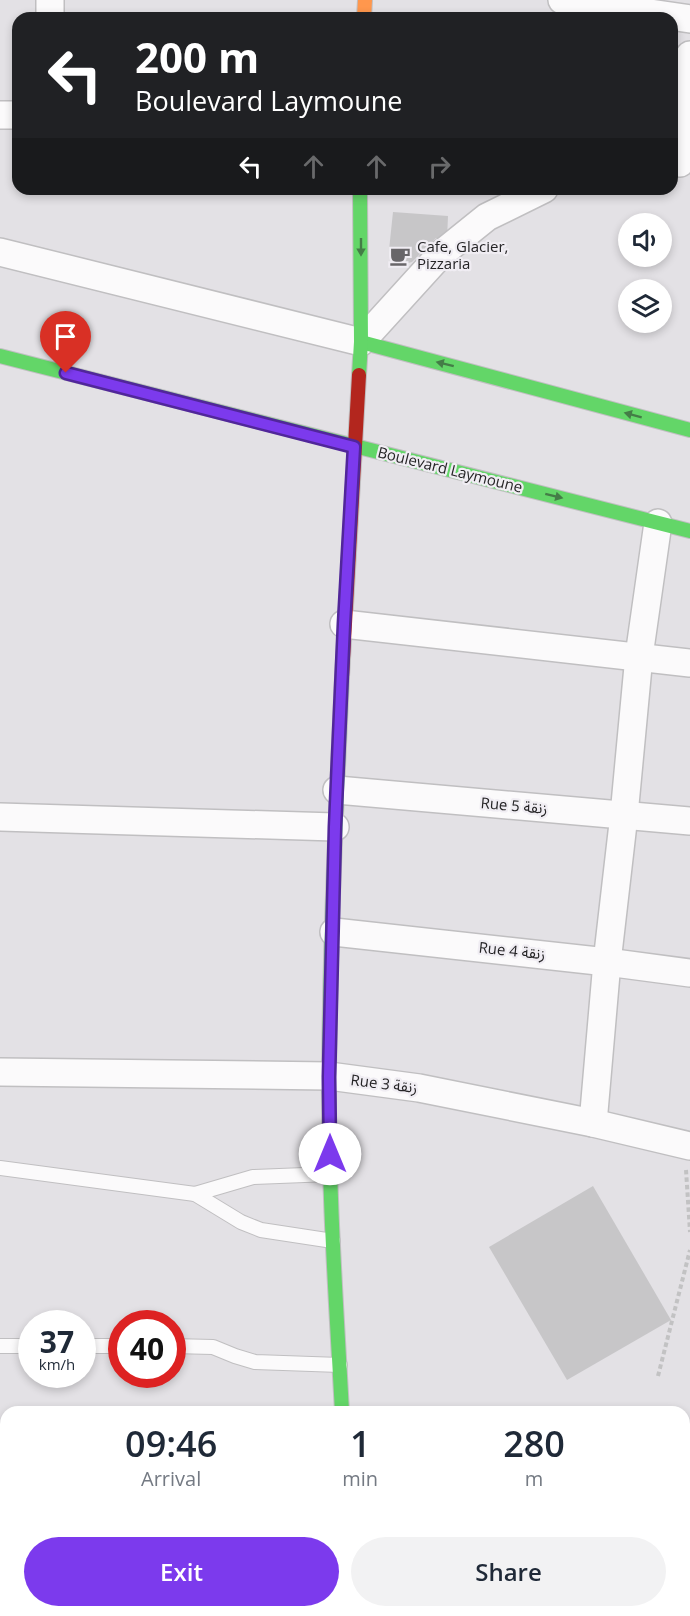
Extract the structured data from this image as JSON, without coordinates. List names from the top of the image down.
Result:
{
  "streets": {
    "street": [
      "Boulevard Laymoune",
      "Rue 5 زنقة",
      "Rue 4 زنقة",
      "Rue 3 زنقة"
    ]
  },
  "places": {
    "cafe": ["Cafe, Glacier, Pizzaria"]
  },
  "page": {
    "turn": ["200 m", "Boulevard Laymoune"],
    "speed": "37 km/h",
    "limit": "40",
    "eta": [
      "09:46",
      "Arrival",
      "1",
      "min",
      "280",
      "m"
    ],
    "buttons": ["Exit", "Share"]
  }
}
